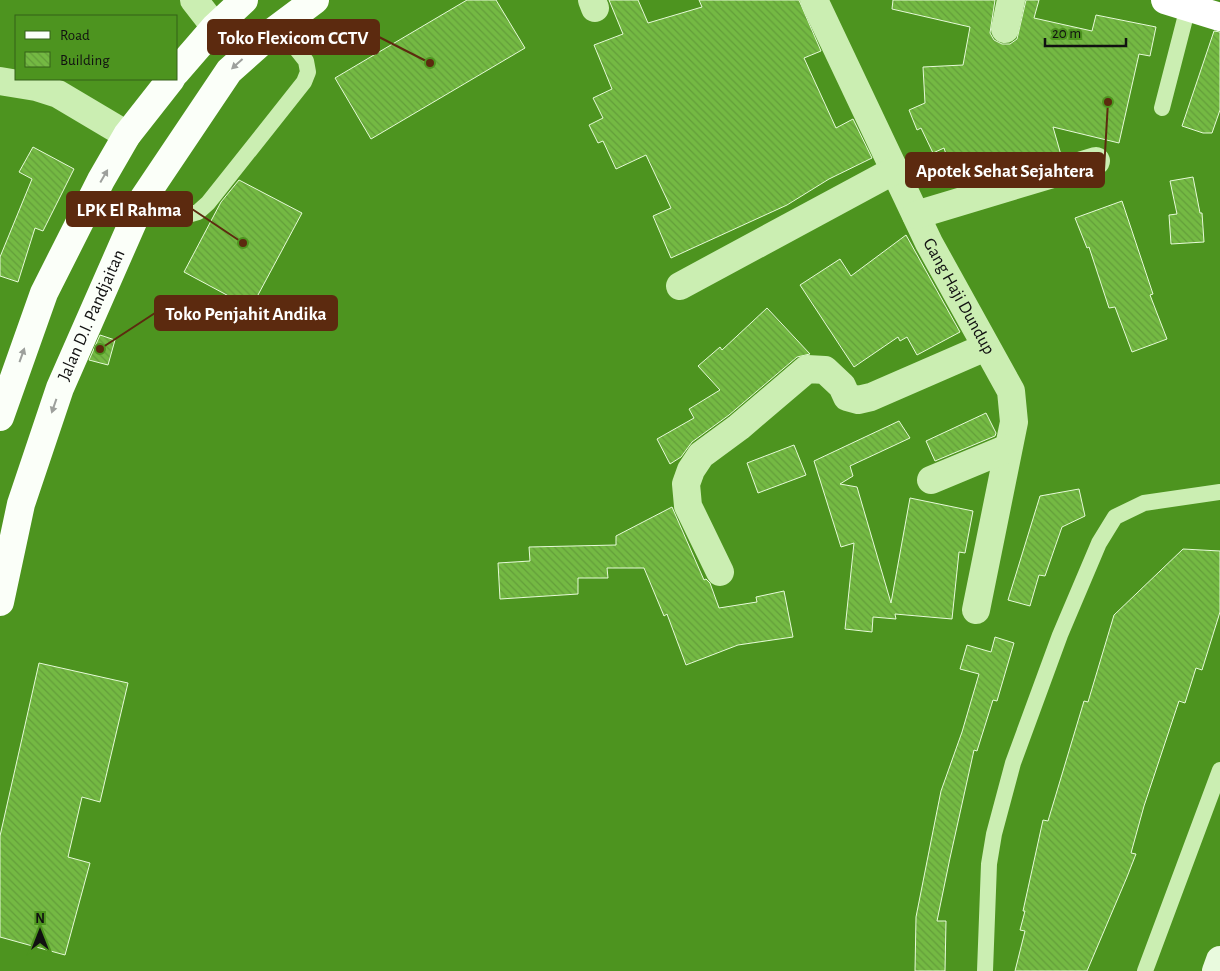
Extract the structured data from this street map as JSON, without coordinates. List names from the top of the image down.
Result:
{
  "streets": {
    "main road": ["Jalan D.I. Pandjaitan"],
    "street": ["Gang Haji Dundup"]
  },
  "places": [
    "Toko Flexicom CCTV",
    "Apotek Sehat Sejahtera",
    "LPK El Rahma",
    "Toko Penjahit Andika"
  ],
  "legend": ["Road", "Building"],
  "scale_bar": "20 m",
  "north": "top"
}
